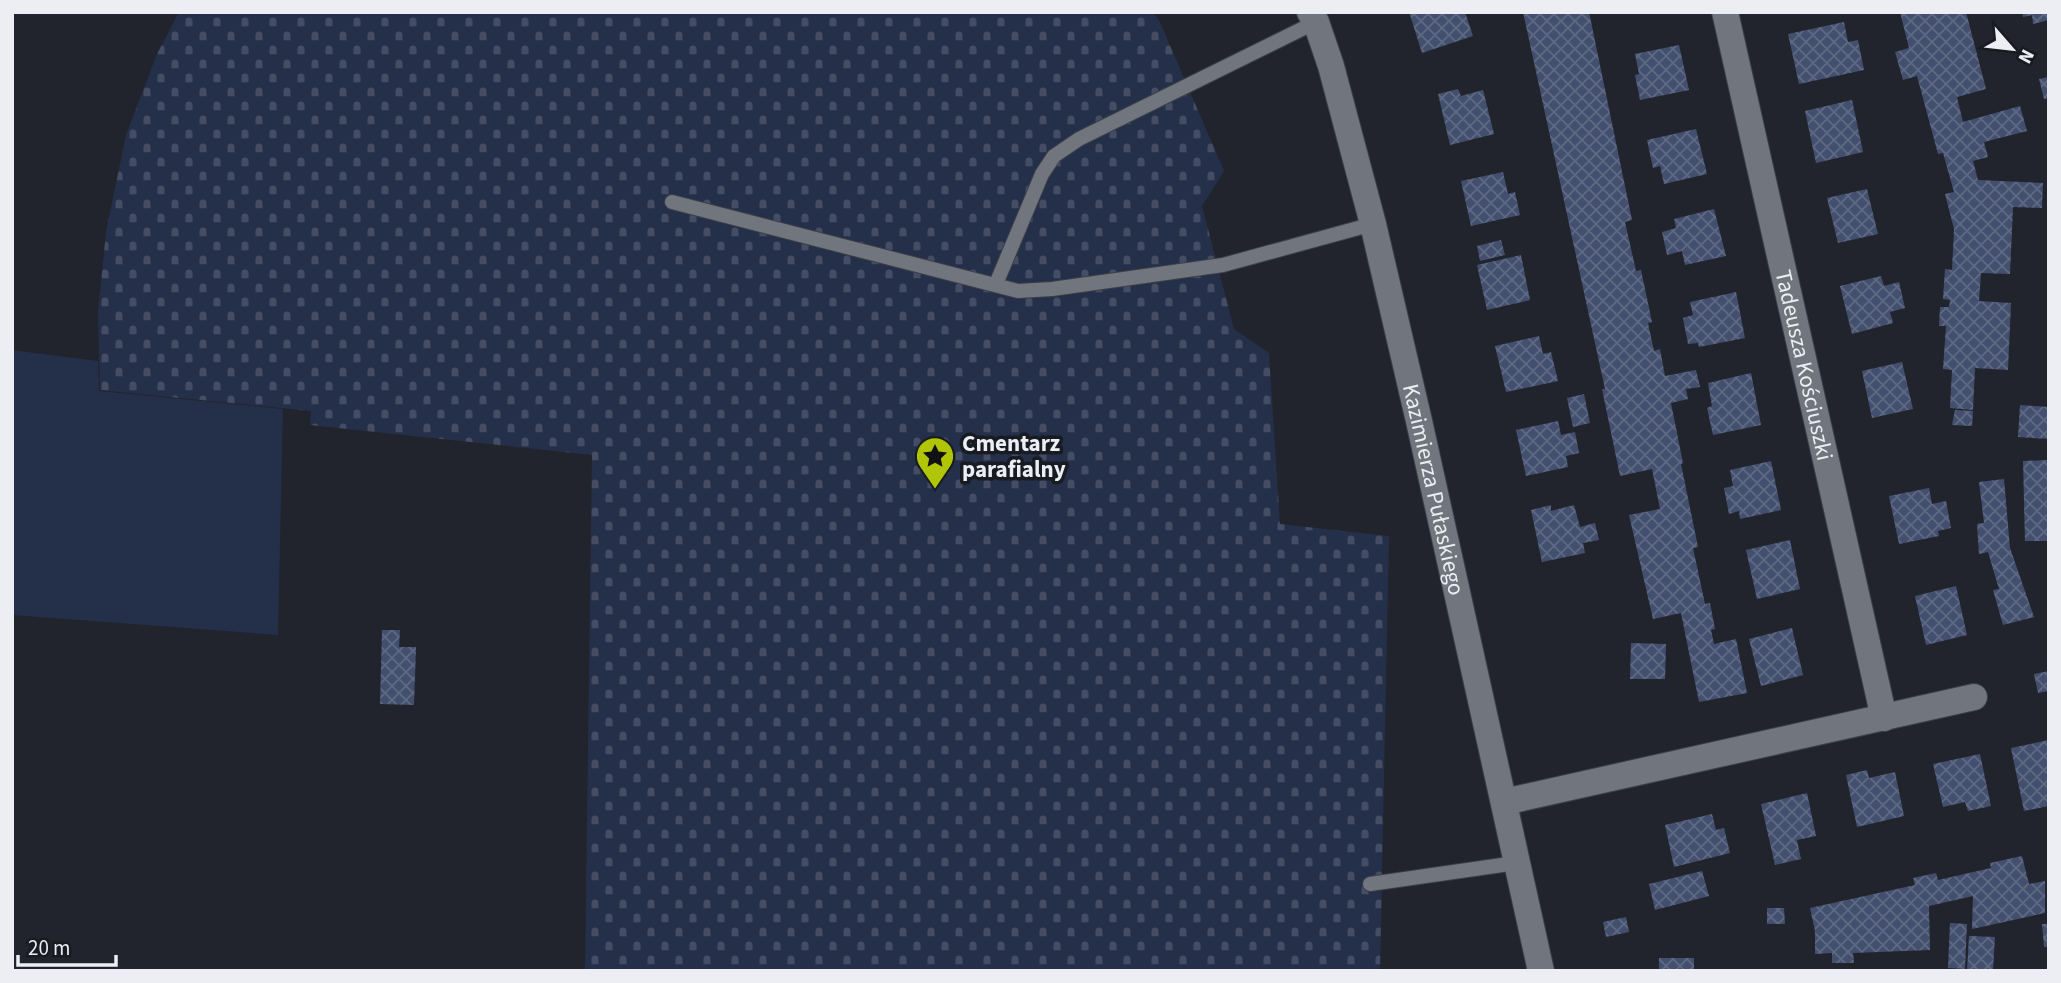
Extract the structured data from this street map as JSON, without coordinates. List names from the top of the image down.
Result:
{
  "streets": {
    "street": ["Tadeusza Kościuszki", "Kazimierza Pułaskiego"]
  },
  "places": {
    "place": ["Cmentarz parafialny"]
  },
  "scale_bar": "20 m",
  "north": "bottom right"
}
